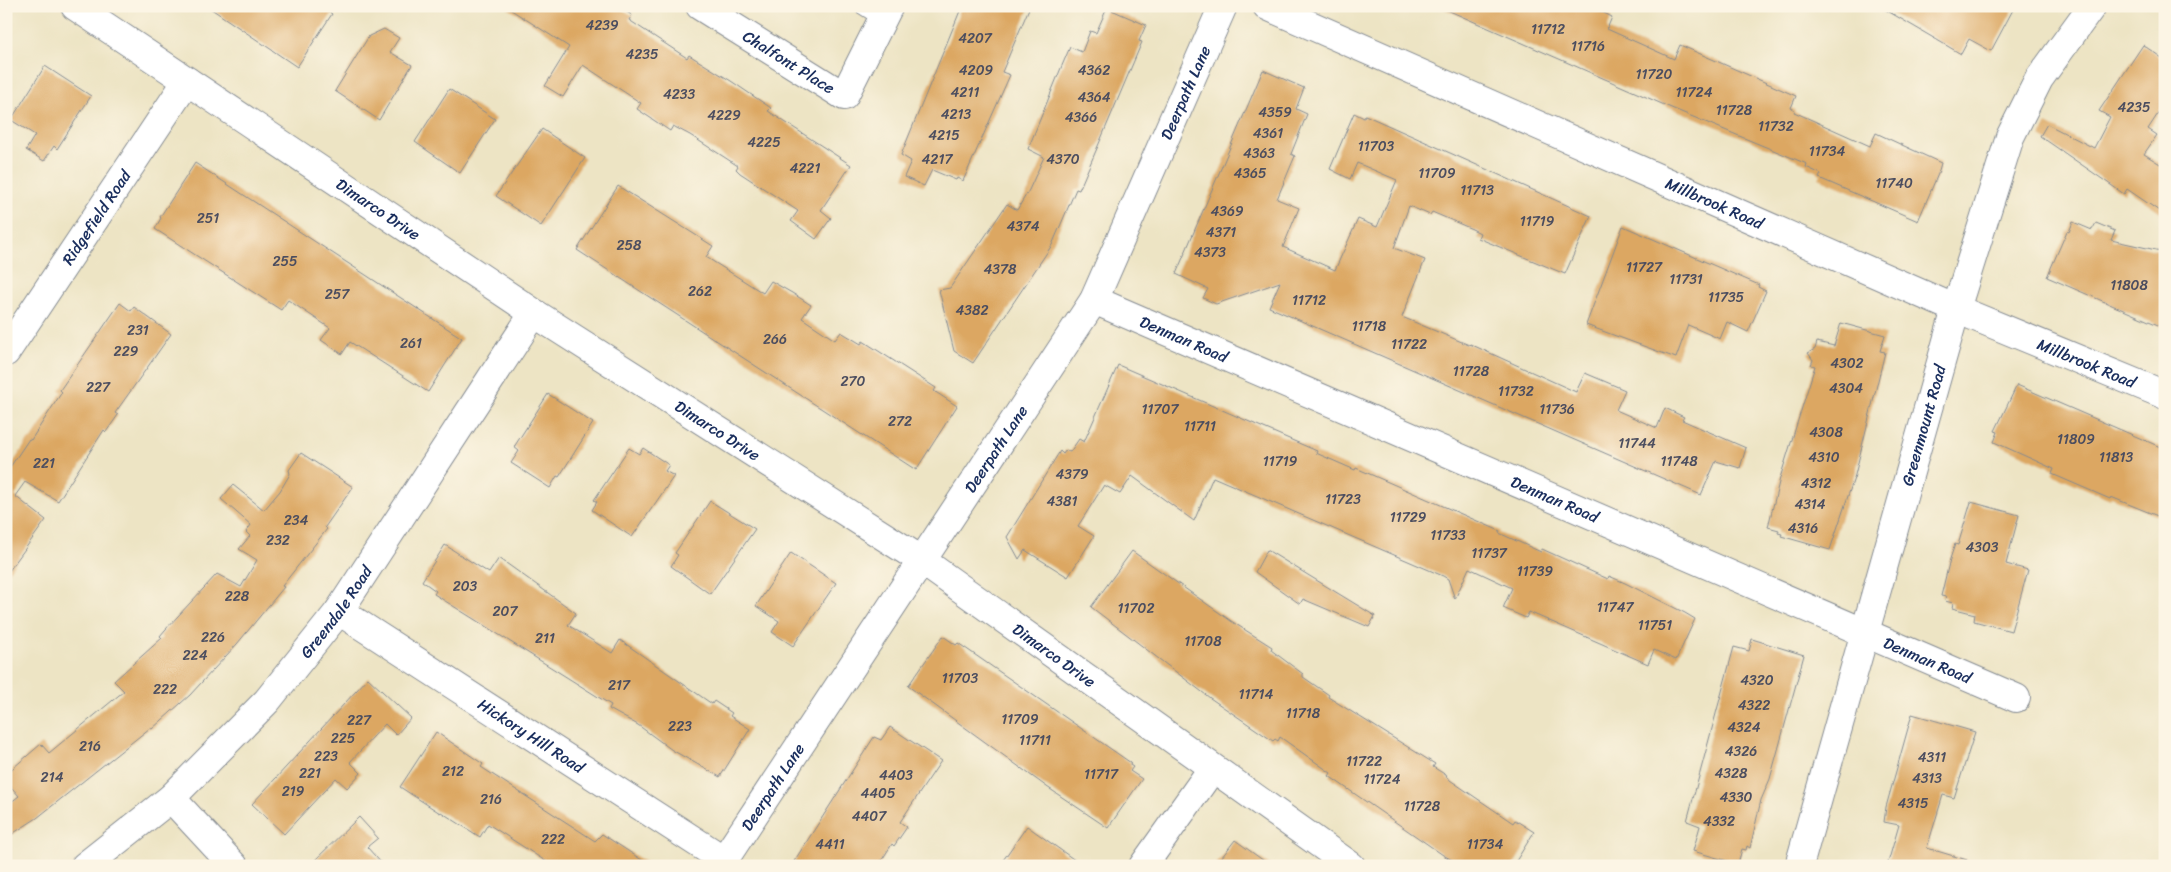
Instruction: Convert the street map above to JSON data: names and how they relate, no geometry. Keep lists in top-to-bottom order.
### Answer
{
  "streets": {
    "street": [
      "Chalfont Place",
      "Deerpath Lane",
      "Millbrook Road",
      "Dimarco Drive",
      "Ridgefield Road",
      "Denman Road",
      "Greenmount Road",
      "Greendale Road",
      "Hickory Hill Road"
    ]
  },
  "crossings": [
    ["Deerpath Lane", "Dimarco Drive"],
    ["Deerpath Lane", "Denman Road"],
    ["Deerpath Lane", "Hickory Hill Road"],
    ["Millbrook Road", "Greenmount Road"],
    ["Dimarco Drive", "Ridgefield Road"],
    ["Dimarco Drive", "Greendale Road"],
    ["Denman Road", "Greenmount Road"],
    ["Greendale Road", "Hickory Hill Road"]
  ],
  "house_numbers": [
    "4239",
    "11712",
    "4207",
    "11716",
    "4235",
    "4209",
    "4362",
    "11720",
    "4211",
    "11724",
    "4233",
    "4364",
    "4235",
    "11728",
    "4359",
    "4213",
    "4229",
    "4366",
    "11732",
    "4361",
    "4215",
    "4225",
    "11703",
    "11734",
    "4363",
    "4217",
    "4370",
    "4221",
    "4365",
    "11709",
    "11740",
    "11713",
    "4369",
    "251",
    "11719",
    "4374",
    "4371",
    "258",
    "4373",
    "255",
    "11727",
    "4378",
    "11731",
    "11808",
    "262",
    "257",
    "11735",
    "11712",
    "4382",
    "11718",
    "231",
    "266",
    "261",
    "11722",
    "229",
    "4302",
    "11728",
    "270",
    "227",
    "4304",
    "11732",
    "11707",
    "11736",
    "272",
    "11711",
    "4308",
    "11809",
    "11744",
    "4310",
    "11813",
    "11719",
    "11748",
    "221",
    "4379",
    "4312",
    "11723",
    "4381",
    "4314",
    "11729",
    "234",
    "4316",
    "11733",
    "232",
    "4303",
    "11737",
    "11739",
    "203",
    "228",
    "11747",
    "11702",
    "207",
    "11751",
    "226",
    "211",
    "11708",
    "224",
    "11703",
    "4320",
    "217",
    "222",
    "11714",
    "4322",
    "11718",
    "11709",
    "227",
    "223",
    "4324",
    "225",
    "11711",
    "216",
    "4326",
    "223",
    "4311",
    "11722",
    "212",
    "221",
    "4328",
    "11717",
    "4403",
    "214",
    "4313",
    "11724",
    "219",
    "4405",
    "4330",
    "216",
    "4315",
    "11728",
    "4407",
    "4332",
    "222",
    "4411",
    "11734"
  ]
}
